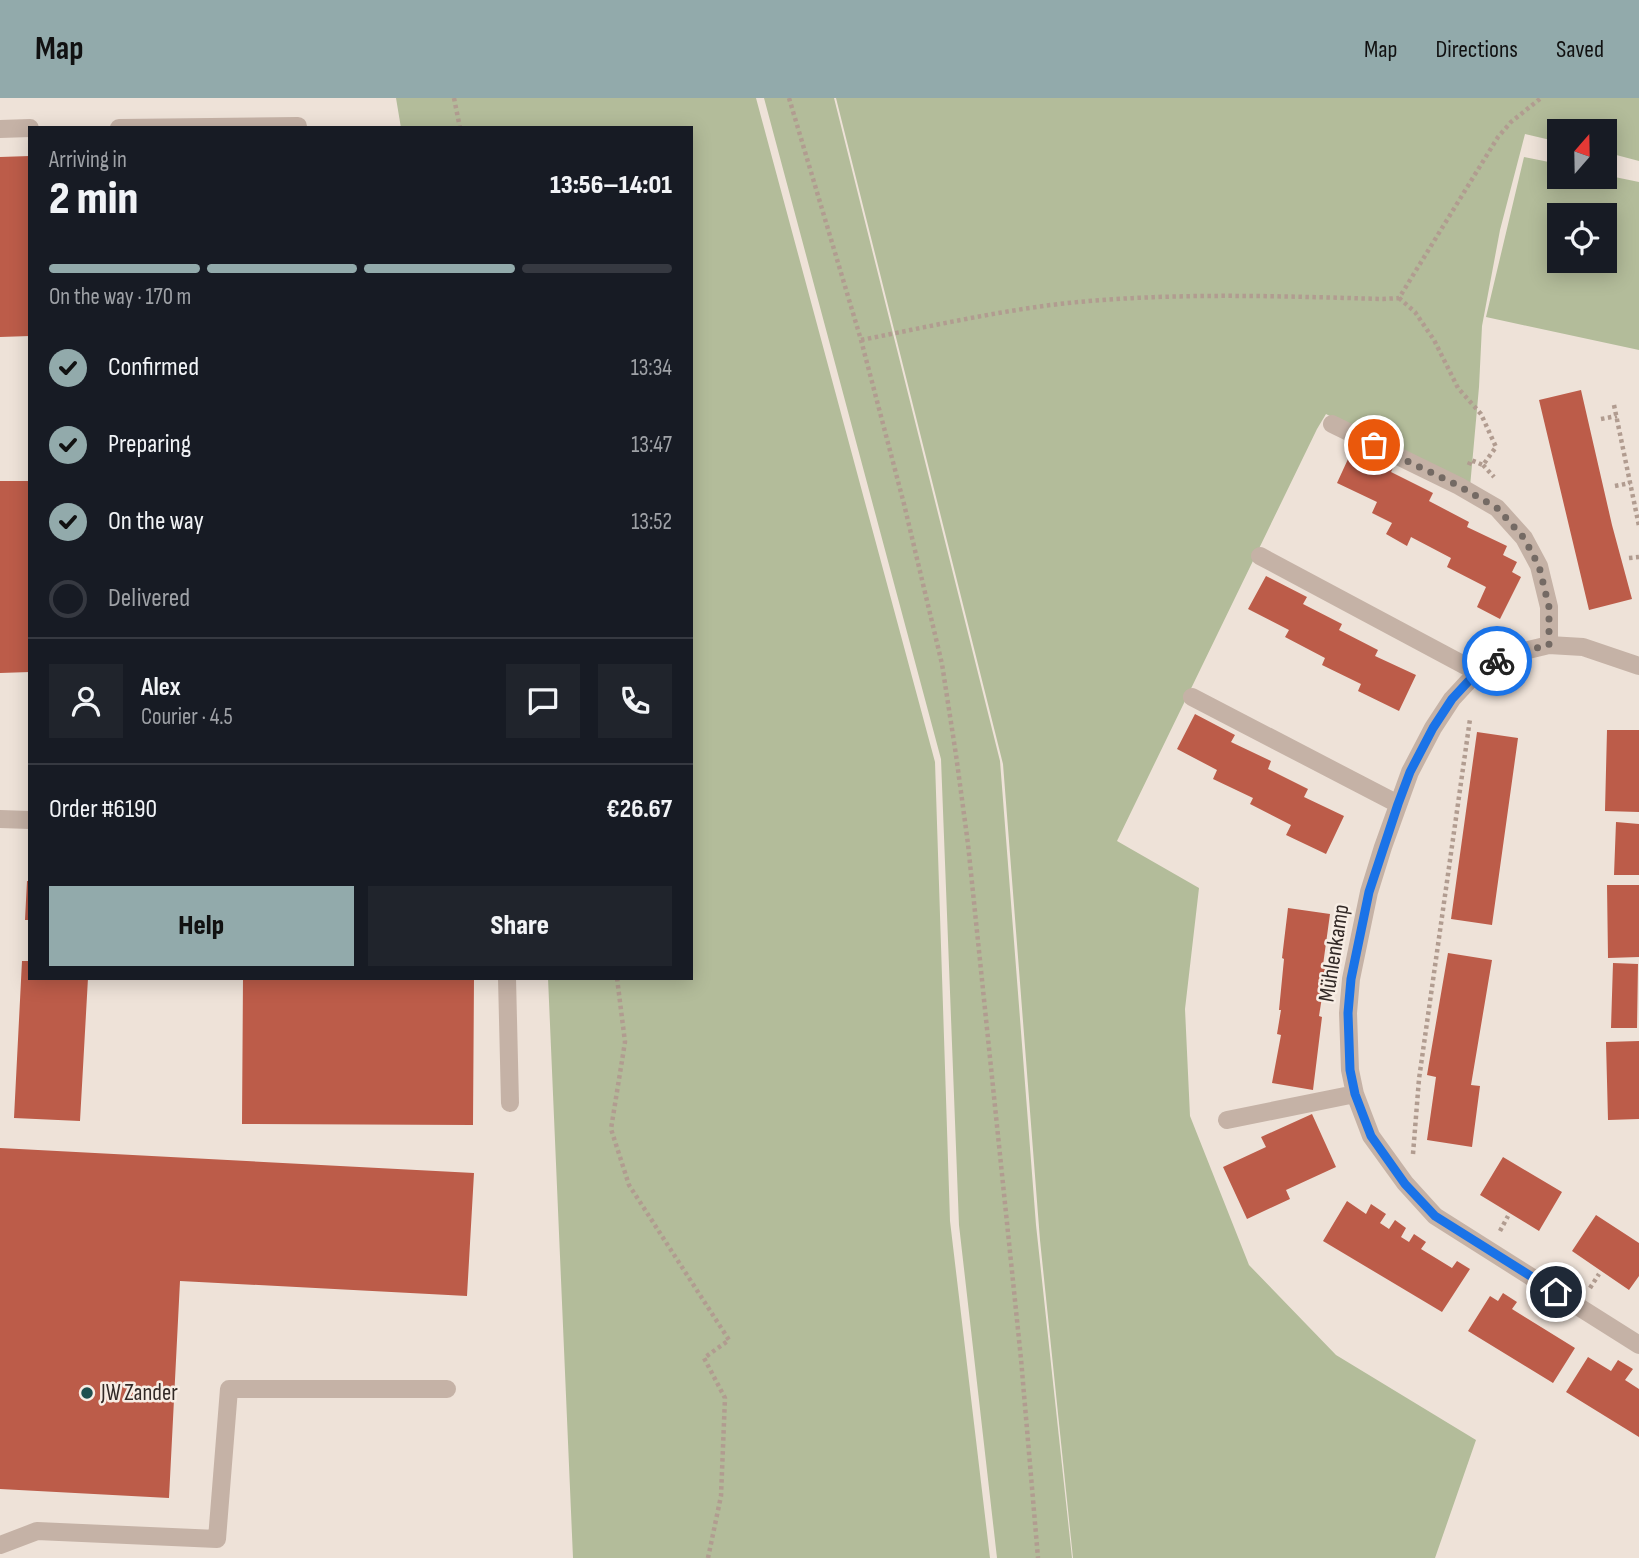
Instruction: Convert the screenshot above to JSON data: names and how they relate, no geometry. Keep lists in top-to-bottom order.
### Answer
{
  "streets": {
    "street": ["Mühlenkamp"]
  },
  "places": ["JW Zander"],
  "north": "top",
  "page": {
    "header": "Map",
    "nav": ["Map", "Directions", "Saved"],
    "heading": ["2 min", "Arriving in", "13:56–14:01"],
    "panel": [
      "Alex",
      "Courier · 4.5",
      "Order #6190",
      "€26.67"
    ],
    "bar": "On the way · 170 m",
    "list": [
      ["Confirmed", "13:34"],
      ["Preparing", "13:47"],
      ["On the way", "13:52"],
      "Delivered"
    ],
    "buttons": ["Help", "Share"]
  }
}
